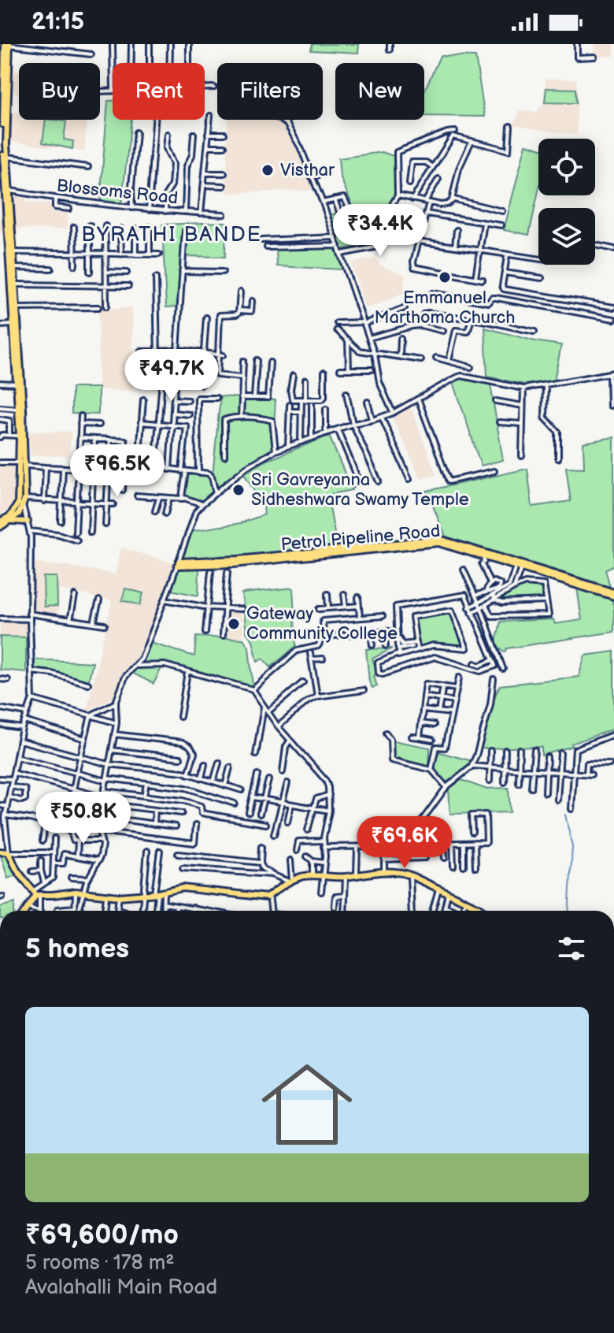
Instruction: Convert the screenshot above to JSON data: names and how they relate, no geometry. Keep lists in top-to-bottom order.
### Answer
{
  "streets": {
    "main road": ["Petrol Pipeline Road"],
    "street": ["Blossoms Road"]
  },
  "districts": ["BYRATHI BANDE"],
  "places": [
    "Visthar",
    "Emmanuel Marthoma Church",
    "Sri Gavreyanna Sidheshwara Swamy Temple",
    "Gateway Community College"
  ],
  "page": {
    "status": "21:15",
    "chip": [
      "Buy",
      "Rent",
      "Filters",
      "New"
    ],
    "price": [
      "₹34.4K",
      "₹49.7K",
      "₹96.5K",
      "₹50.8K",
      "₹69.6K"
    ],
    "heading": "5 homes",
    "list": [
      {
        "name": "₹69,600/mo",
        "note": "5 rooms · 178 m² · Avalahalli Main Road"
      }
    ]
  }
}
